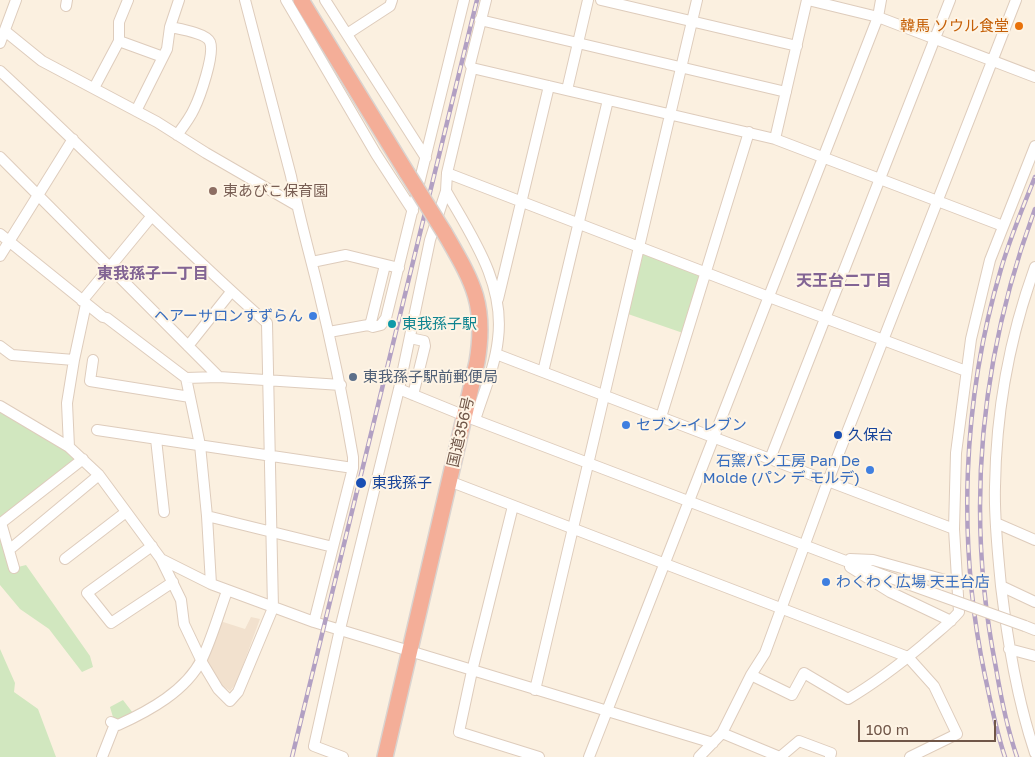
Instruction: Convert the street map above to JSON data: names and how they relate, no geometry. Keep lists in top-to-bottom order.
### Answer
{
  "streets": {
    "highway": ["国道356号"]
  },
  "districts": ["東我孫子一丁目", "天王台二丁目"],
  "places": [
    "韓馬 ソウル食堂",
    "東あびこ保育園",
    "ヘアーサロンすずらん",
    "東我孫子駅",
    "東我孫子駅前郵便局",
    "セブン-イレブン",
    "久保台",
    "石窯パン工房 Pan De Molde (パン デ モルデ)",
    "東我孫子",
    "わくわく広場 天王台店"
  ],
  "scale_bar": "100 m"
}
